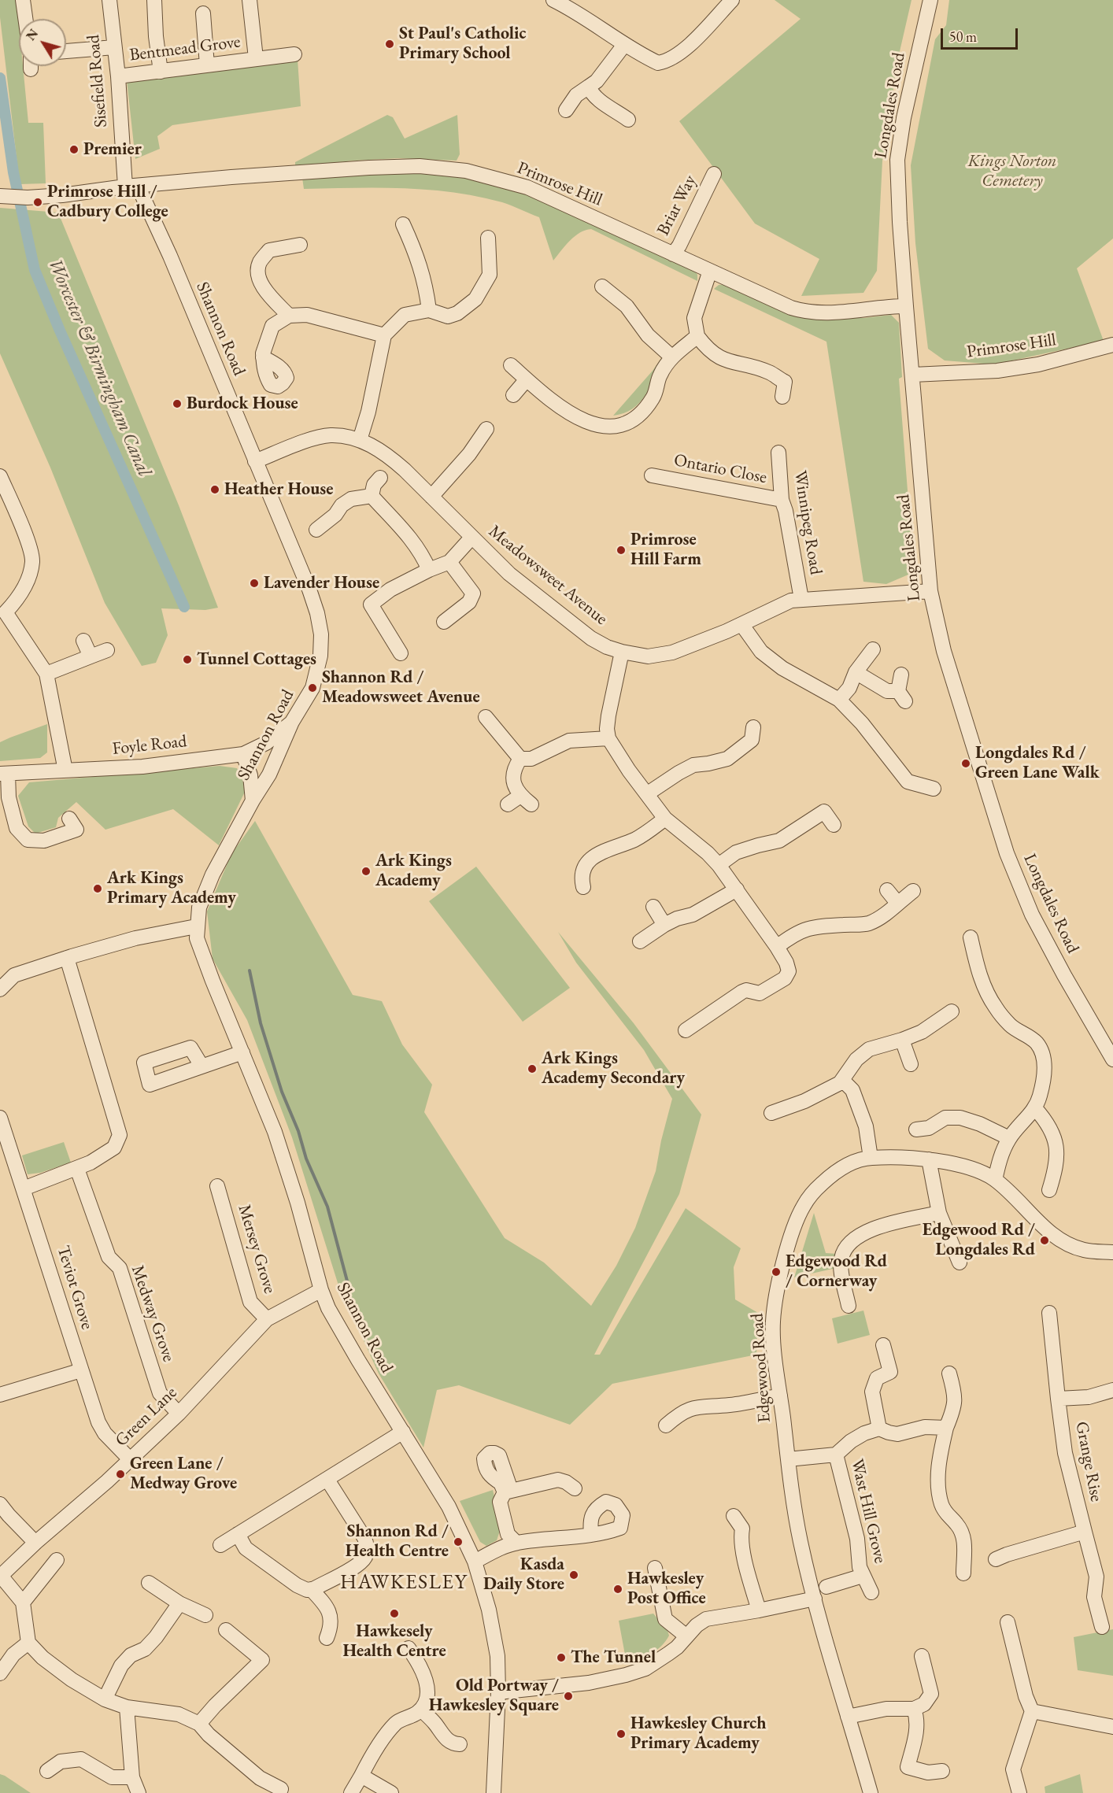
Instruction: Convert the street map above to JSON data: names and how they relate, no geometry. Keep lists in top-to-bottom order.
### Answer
{
  "streets": {
    "street": [
      "Bentmead Grove",
      "Sisefield Road",
      "Longdales Road",
      "Primrose Hill",
      "Briar Way",
      "Shannon Road",
      "Ontario Close",
      "Winnipeg Road",
      "Meadowsweet Avenue",
      "Foyle Road",
      "Mersey Grove",
      "Teviot Grove",
      "Medway Grove",
      "Edgewood Road",
      "Green Lane",
      "Grange Rise",
      "Wast Hill Grove"
    ]
  },
  "crossings": [
    ["Bentmead Grove", "Sisefield Road"],
    ["Sisefield Road", "Primrose Hill"],
    ["Sisefield Road", "Shannon Road"],
    ["Longdales Road", "Primrose Hill"],
    ["Longdales Road", "Meadowsweet Avenue"],
    ["Primrose Hill", "Briar Way"],
    ["Primrose Hill", "Shannon Road"],
    ["Shannon Road", "Meadowsweet Avenue"],
    ["Shannon Road", "Foyle Road"],
    ["Shannon Road", "Green Lane"],
    ["Ontario Close", "Winnipeg Road"],
    ["Winnipeg Road", "Meadowsweet Avenue"],
    ["Mersey Grove", "Green Lane"],
    ["Teviot Grove", "Green Lane"],
    ["Medway Grove", "Green Lane"],
    ["Edgewood Road", "Wast Hill Grove"]
  ],
  "districts": ["HAWKESLEY"],
  "water": ["Worcester & Birmingham Canal"],
  "parks": ["Kings Norton Cemetery"],
  "places": [
    "St Paul's Catholic Primary School",
    "Premier",
    "Primrose Hill / Cadbury College",
    "Burdock House",
    "Heather House",
    "Primrose Hill Farm",
    "Lavender House",
    "Tunnel Cottages",
    "Shannon Rd / Meadowsweet Avenue",
    "Longdales Rd / Green Lane Walk",
    "Ark Kings Academy",
    "Ark Kings Primary Academy",
    "Ark Kings Academy Secondary",
    "Edgewood Rd / Longdales Rd",
    "Edgewood Rd / Cornerway",
    "Green Lane / Medway Grove",
    "Shannon Rd / Health Centre",
    "Kasda Daily Store",
    "Hawkesley Post Office",
    "Hawkesely Health Centre",
    "The Tunnel",
    "Old Portway / Hawkesley Square",
    "Hawkesley Church Primary Academy"
  ],
  "scale_bar": "50 m",
  "north": "top left"
}
